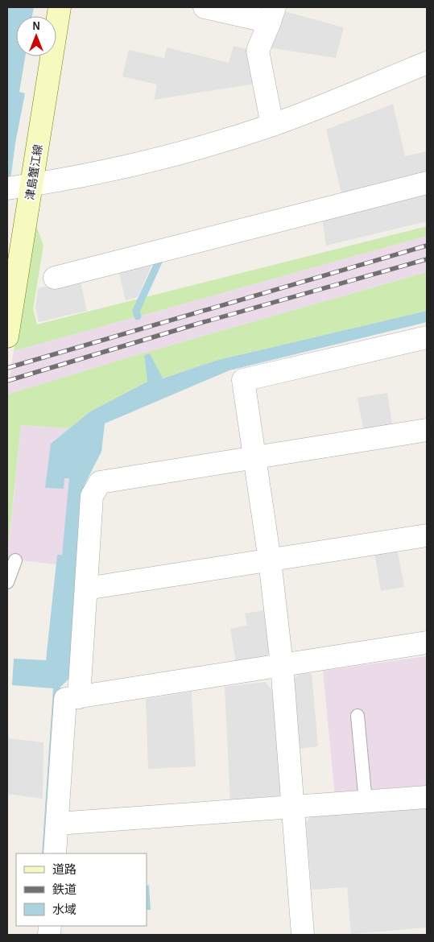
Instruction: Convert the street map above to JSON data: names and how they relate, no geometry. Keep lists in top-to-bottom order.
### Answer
{
  "streets": {
    "main road": ["津島蟹江線"]
  },
  "legend": ["道路", "鉄道", "水域"],
  "north": "top"
}
